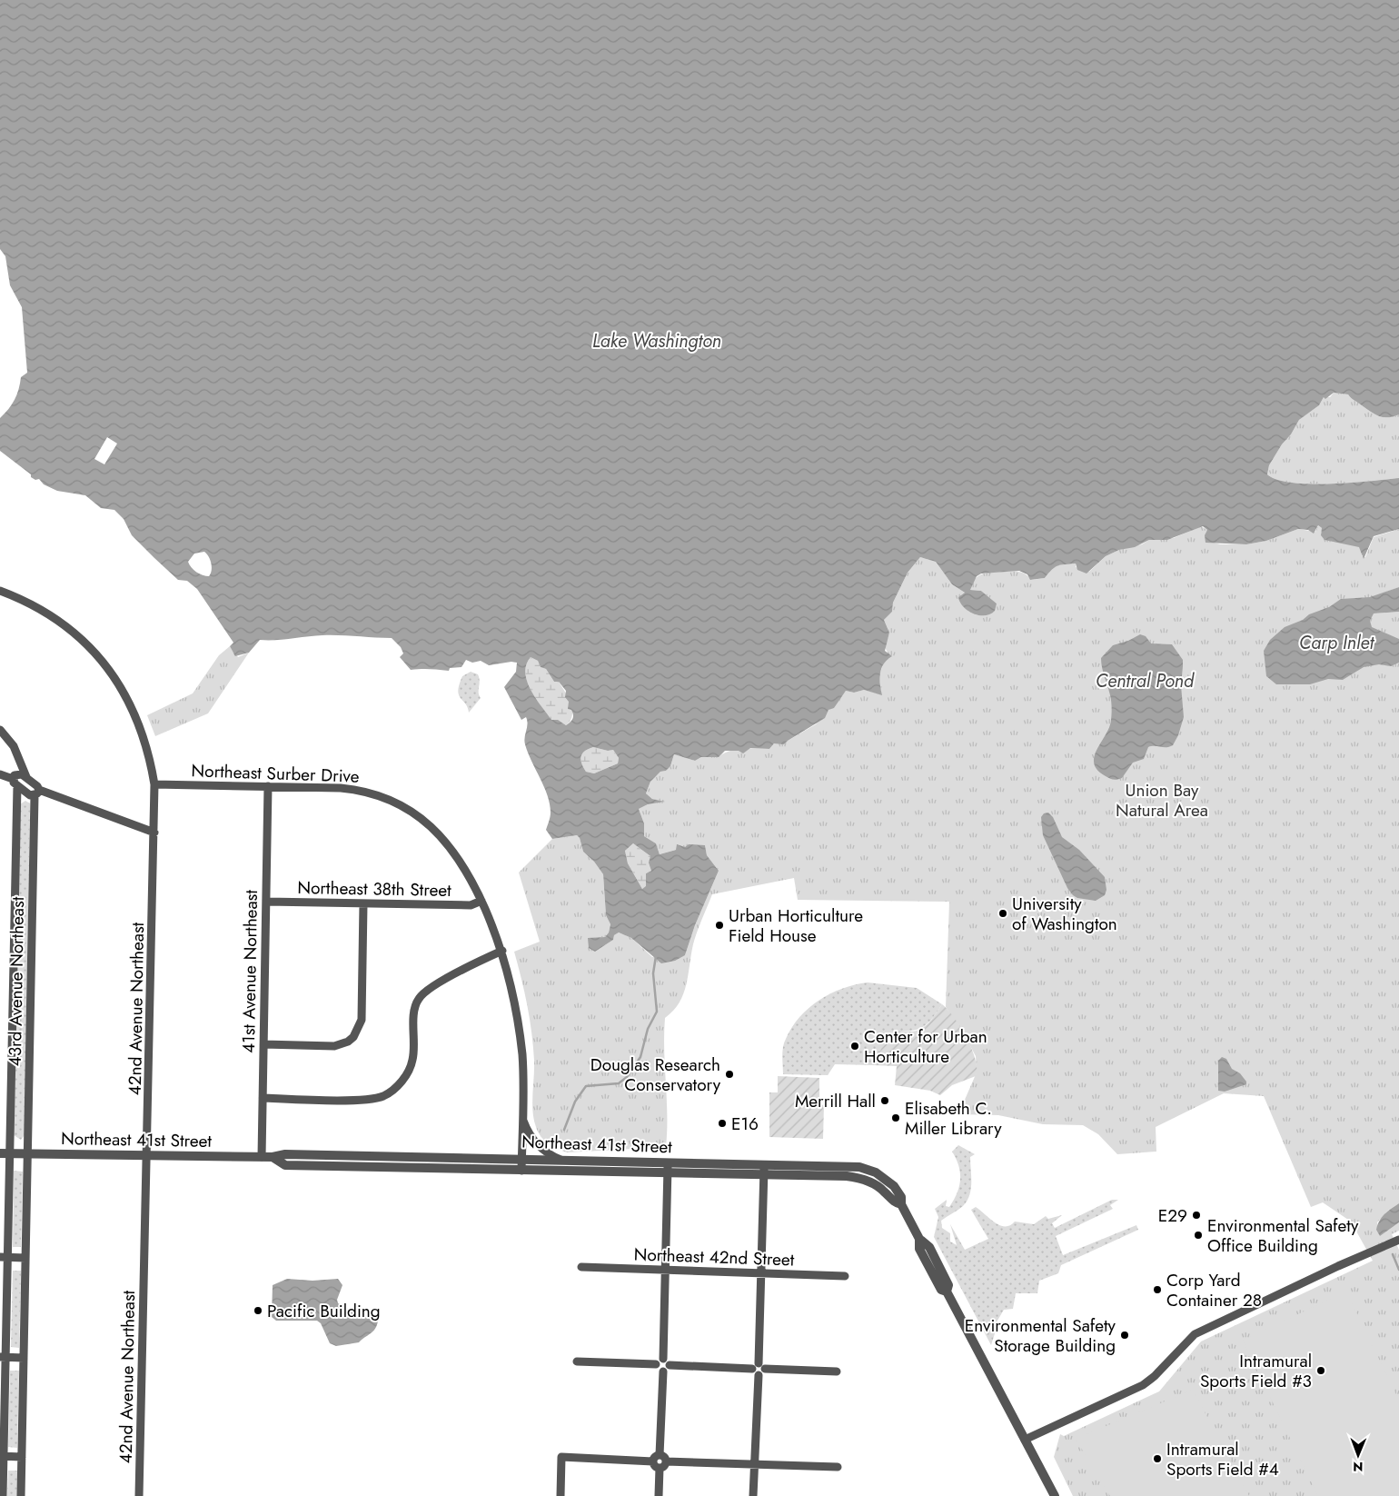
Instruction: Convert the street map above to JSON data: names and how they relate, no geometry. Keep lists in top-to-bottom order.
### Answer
{
  "streets": {
    "street": [
      "Northeast Surber Drive",
      "Northeast 38th Street",
      "41st Avenue Northeast",
      "43rd Avenue Northeast",
      "42nd Avenue Northeast",
      "Northeast 41st Street",
      "Northeast 42nd Street"
    ]
  },
  "crossings": [
    ["Northeast Surber Drive", "Northeast 38th Street"],
    ["Northeast Surber Drive", "41st Avenue Northeast"],
    ["Northeast Surber Drive", "42nd Avenue Northeast"],
    ["Northeast Surber Drive", "Northeast 41st Street"],
    ["Northeast 38th Street", "41st Avenue Northeast"],
    ["41st Avenue Northeast", "Northeast 41st Street"],
    ["43rd Avenue Northeast", "Northeast 41st Street"],
    ["42nd Avenue Northeast", "Northeast 41st Street"]
  ],
  "water": ["Lake Washington", "Carp Inlet", "Central Pond"],
  "parks": ["Union Bay Natural Area"],
  "places": [
    "University of Washington",
    "Urban Horticulture Field House",
    "Center for Urban Horticulture",
    "Douglas Research Conservatory",
    "Merrill Hall",
    "Elisabeth C. Miller Library",
    "E16",
    "E29",
    "Environmental Safety Office Building",
    "Corp Yard Container 28",
    "Pacific Building",
    "Environmental Safety Storage Building",
    "Intramural Sports Field #3",
    "Intramural Sports Field #4"
  ],
  "north": "bottom"
}
